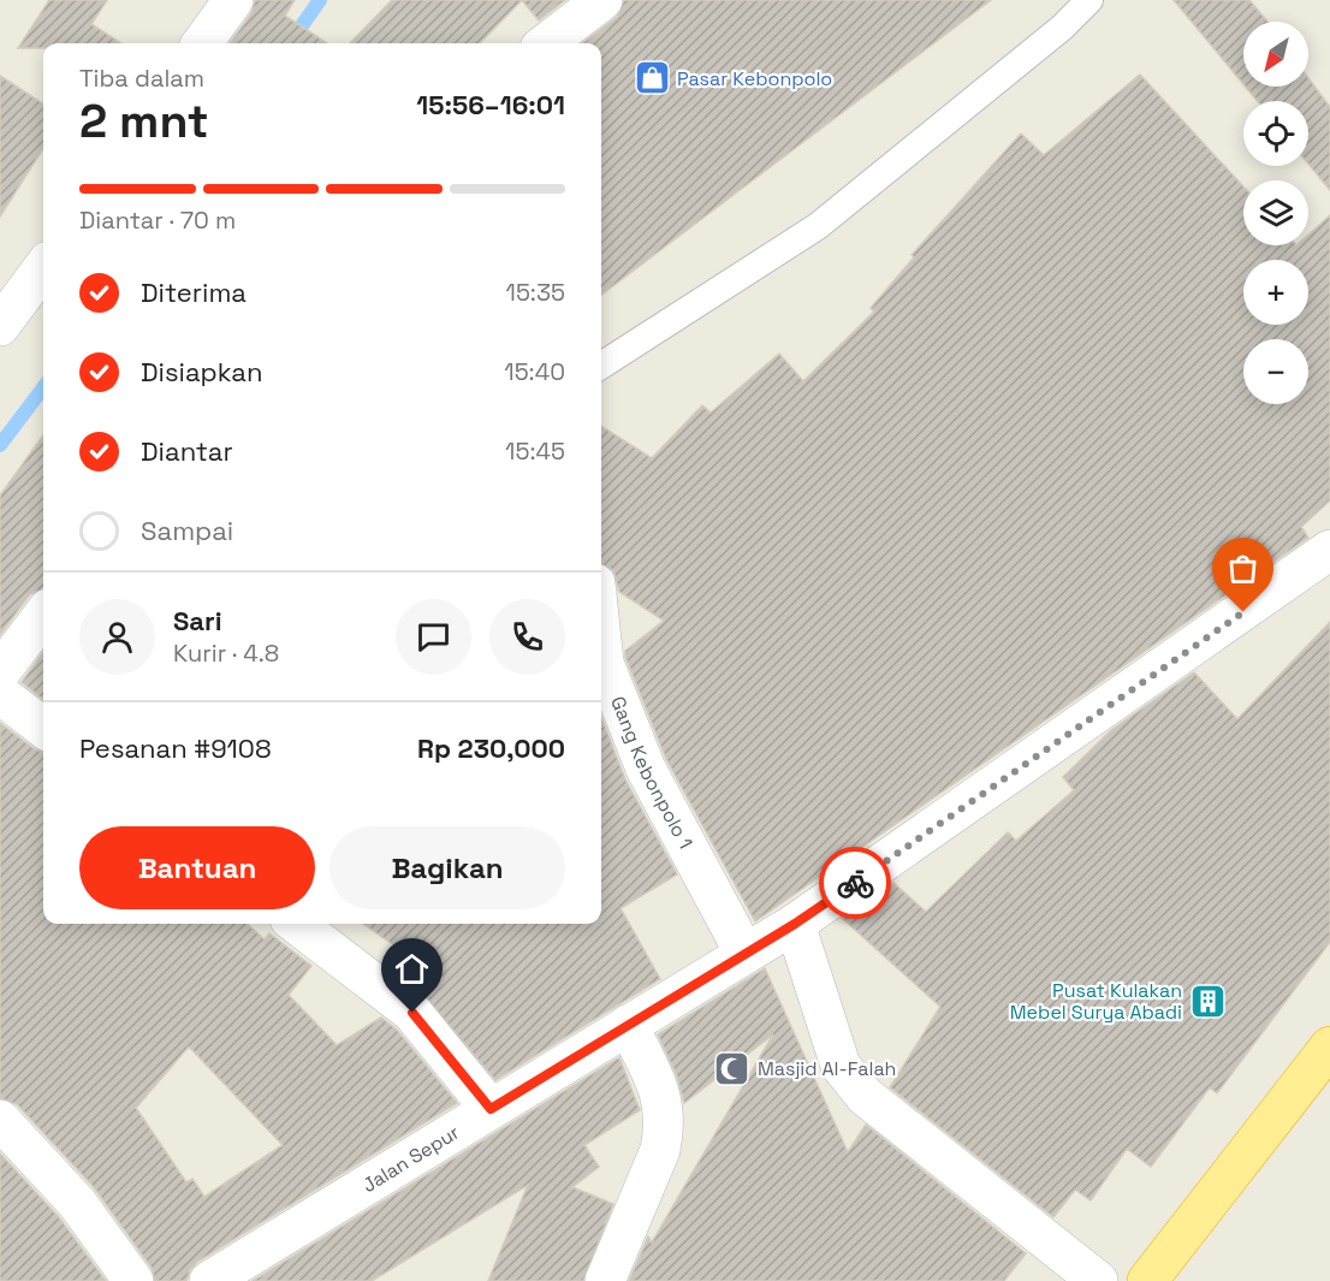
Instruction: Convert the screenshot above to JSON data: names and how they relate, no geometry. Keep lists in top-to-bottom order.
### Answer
{
  "streets": {
    "street": ["Gang Kebonpolo 1", "Jalan Sepur"]
  },
  "crossings": [
    ["Gang Kebonpolo 1", "Jalan Sepur"]
  ],
  "places": {
    "shop": ["Pasar Kebonpolo"],
    "building": ["Pusat Kulakan Mebel Surya Abadi"],
    "mosque": ["Masjid Al-Falah"]
  },
  "north": "bottom left",
  "page": {
    "map_buttons": ["+", "−"],
    "heading": ["2 mnt", "Tiba dalam", "15:56–16:01"],
    "panel": [
      "Sari",
      "Kurir · 4.8",
      "Pesanan #9108",
      "Rp 230,000"
    ],
    "bar": "Diantar · 70 m",
    "list": [
      ["Diterima", "15:35"],
      ["Disiapkan", "15:40"],
      ["Diantar", "15:45"],
      "Sampai"
    ],
    "buttons": ["Bantuan", "Bagikan"]
  }
}
